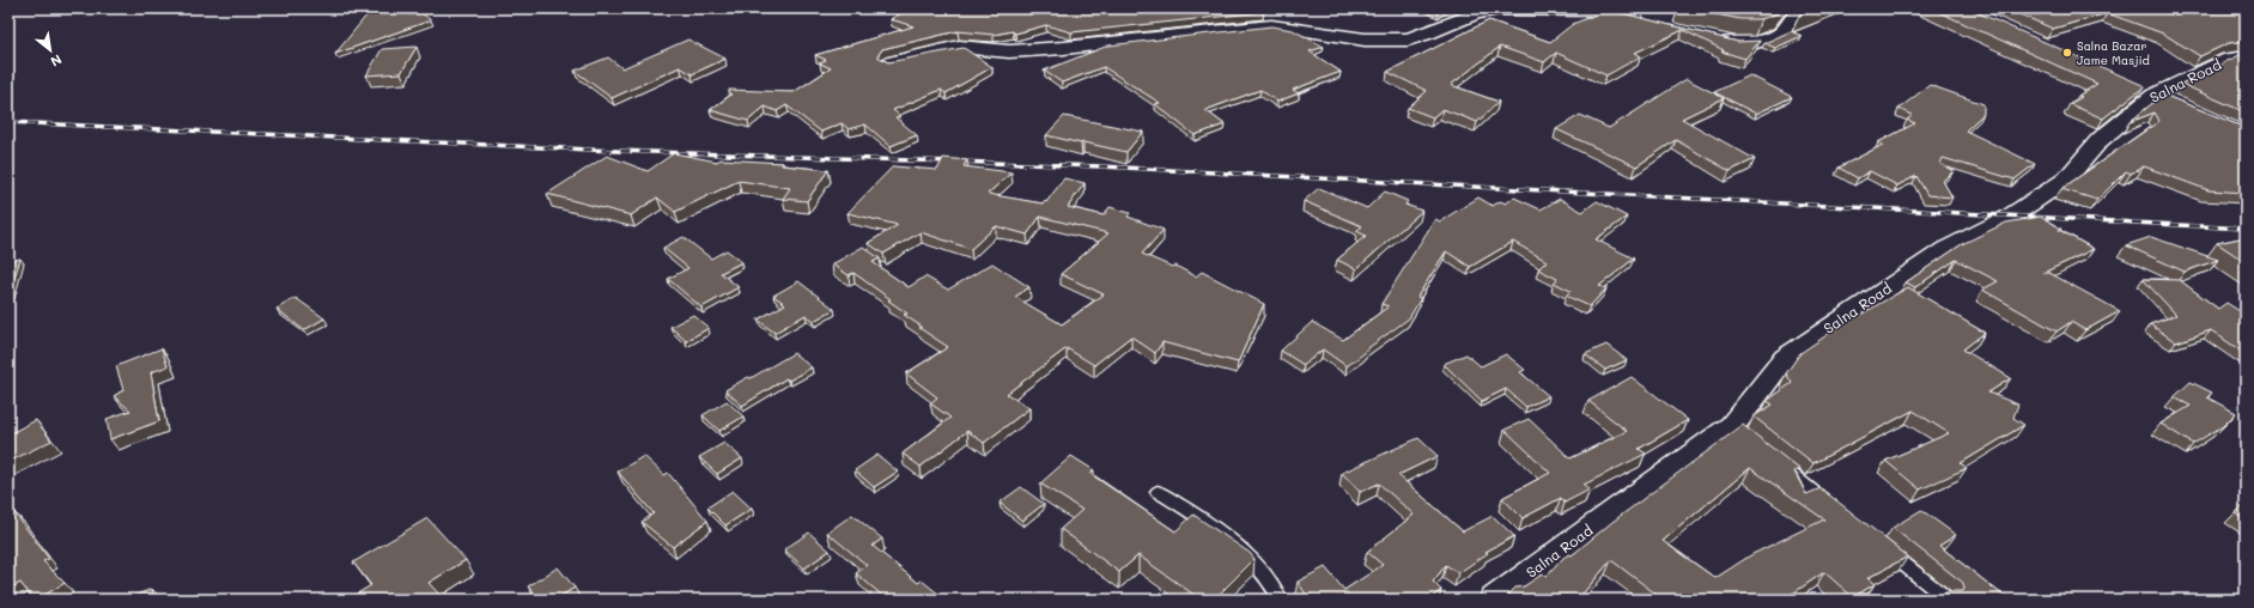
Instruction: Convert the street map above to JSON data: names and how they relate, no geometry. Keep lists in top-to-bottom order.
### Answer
{
  "streets": {
    "street": ["Salna Road"]
  },
  "places": ["Salna Bazar Jame Masjid"],
  "north": "bottom right"
}
